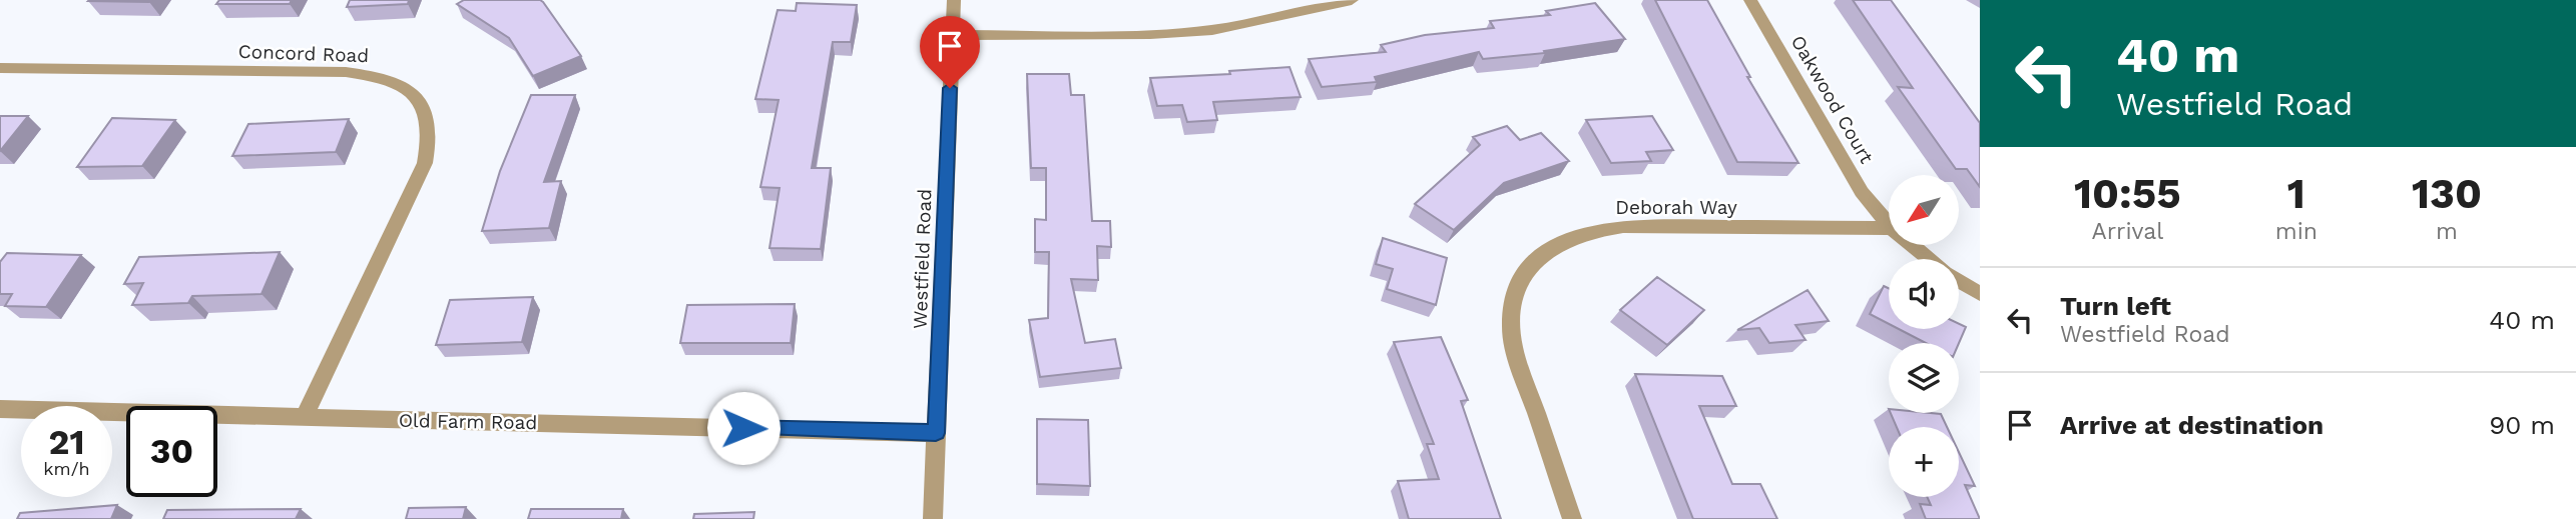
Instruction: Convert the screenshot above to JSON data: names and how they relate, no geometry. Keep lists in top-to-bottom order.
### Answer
{
  "streets": {
    "street": [
      "Concord Road",
      "Oakwood Court",
      "Deborah Way",
      "Westfield Road",
      "Old Farm Road"
    ]
  },
  "crossings": [
    ["Concord Road", "Old Farm Road"],
    ["Westfield Road", "Old Farm Road"]
  ],
  "north": "bottom left",
  "page": {
    "turn": ["40 m", "Westfield Road"],
    "eta": [
      "10:55",
      "Arrival",
      "1",
      "min",
      "130",
      "m"
    ],
    "map_buttons": "+",
    "list": [
      {
        "name": "Turn left",
        "note": "Westfield Road",
        "value": "40 m"
      },
      {
        "name": "Arrive at destination",
        "value": "90 m"
      }
    ],
    "speed": "21 km/h",
    "limit": "30"
  }
}
